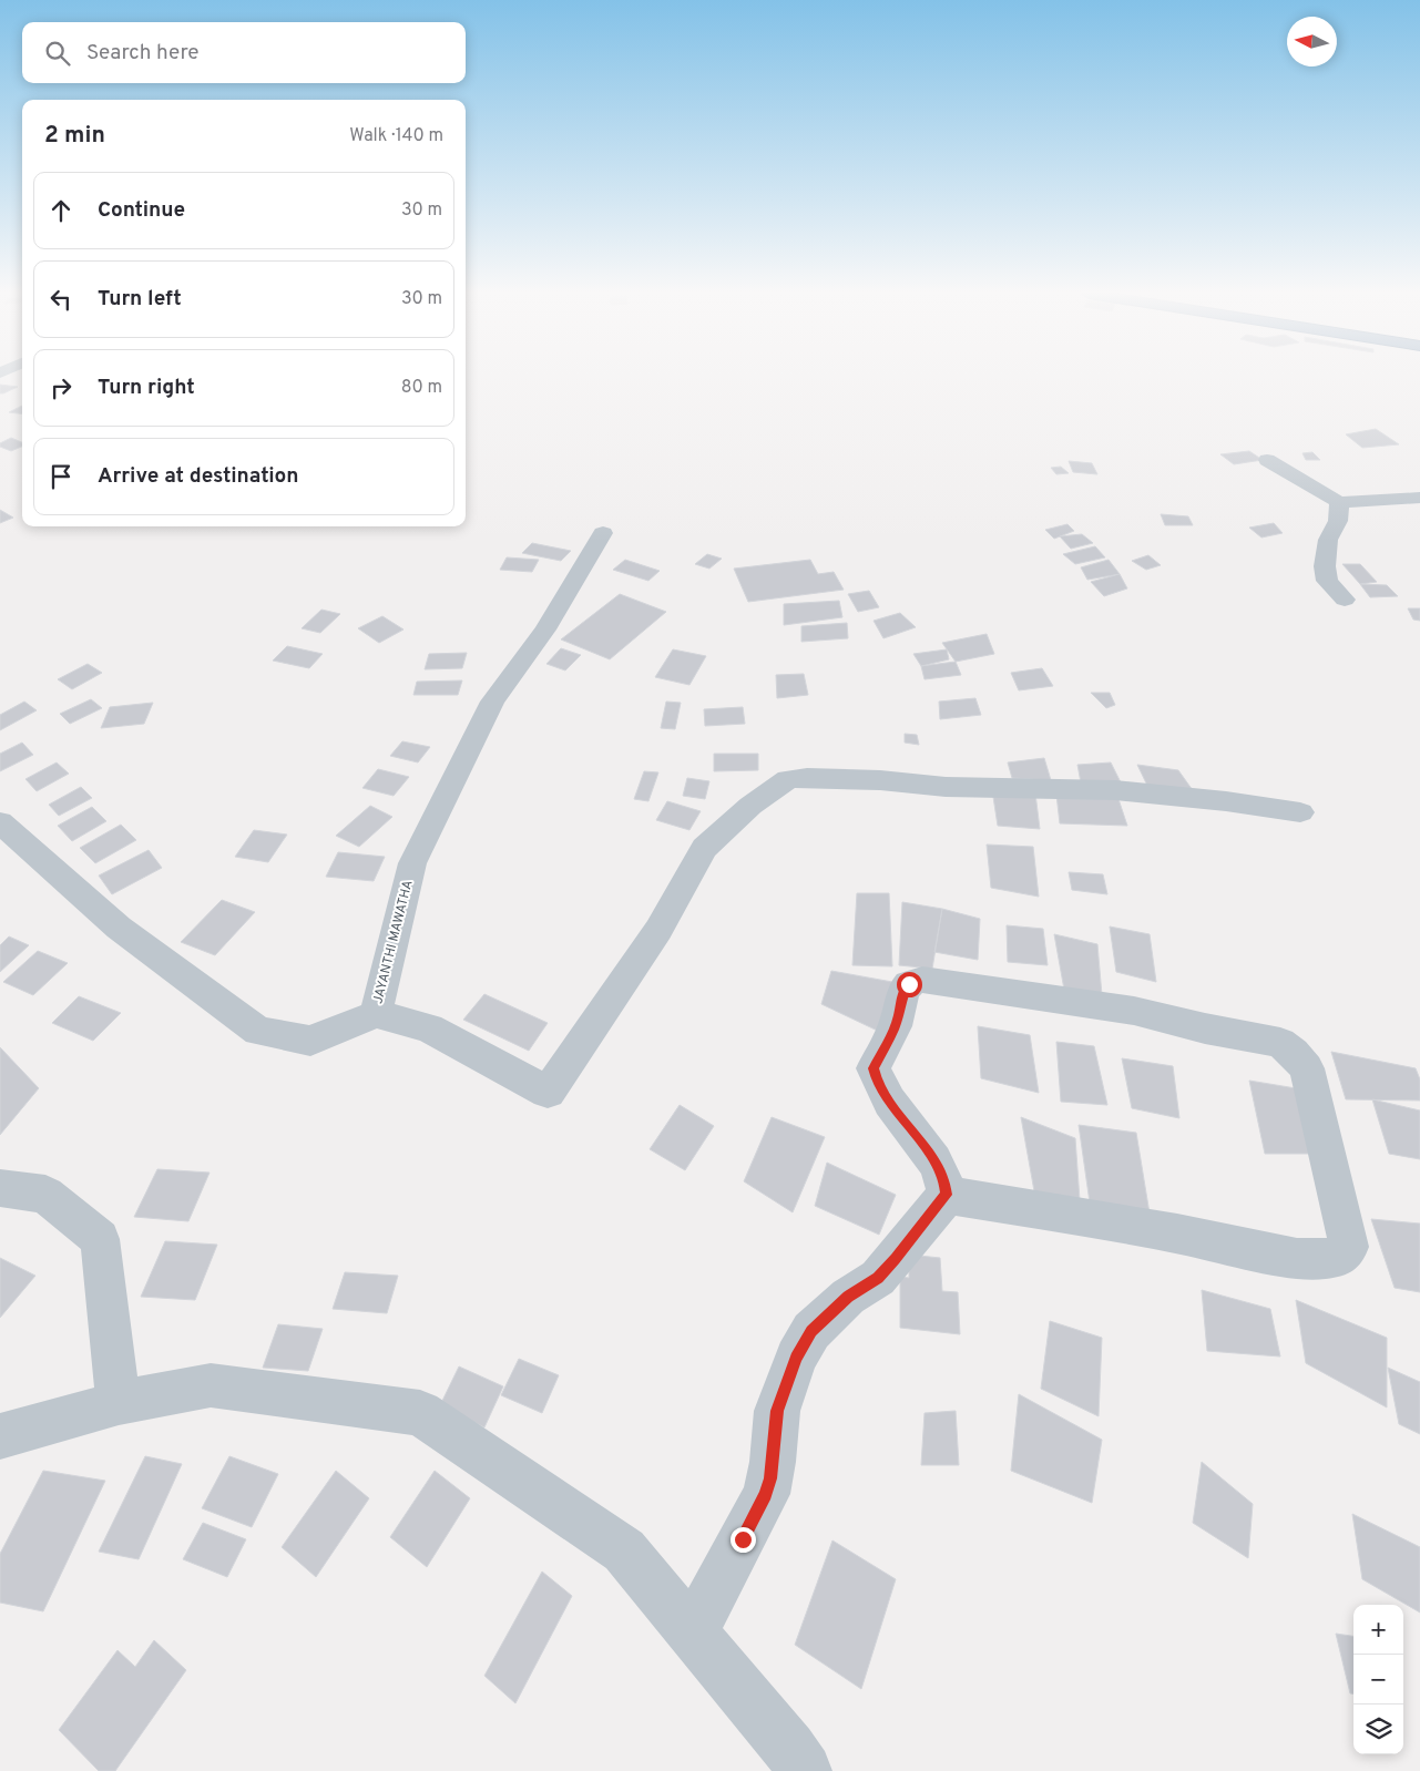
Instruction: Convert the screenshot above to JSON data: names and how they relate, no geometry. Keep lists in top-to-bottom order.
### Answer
{
  "streets": {
    "street": ["JAYANTHI MAWATHA"]
  },
  "north": "left",
  "page": {
    "search": "Search here",
    "heading": ["2 min", "Walk · 140 m"],
    "list": [
      ["Continue", "30 m"],
      ["Turn left", "30 m"],
      ["Turn right", "80 m"],
      "Arrive at destination"
    ],
    "map_buttons": ["+", "−"]
  }
}
